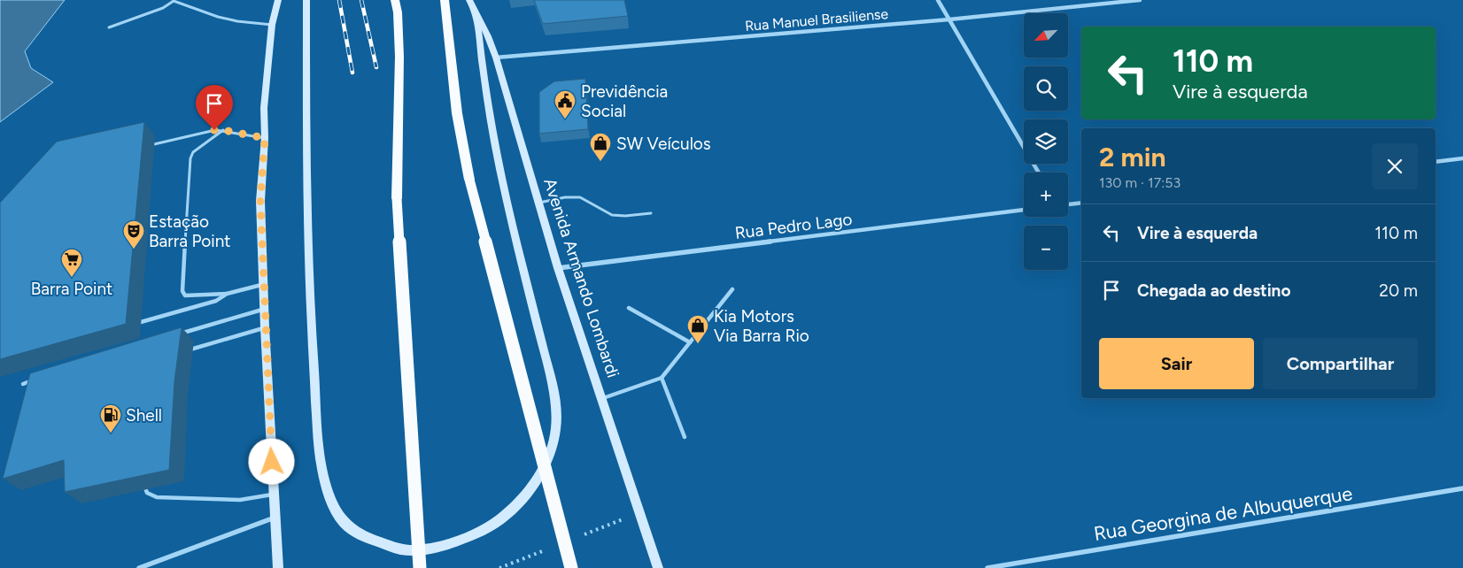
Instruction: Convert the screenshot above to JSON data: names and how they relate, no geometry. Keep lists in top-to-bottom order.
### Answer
{
  "streets": {
    "main road": ["Avenida Armando Lombardi"],
    "street": ["Rua Manuel Brasiliense", "Rua Pedro Lago", "Rua Georgina de Albuquerque"]
  },
  "crossings": [
    ["Rua Manuel Brasiliense", "Avenida Armando Lombardi"],
    ["Rua Pedro Lago", "Avenida Armando Lombardi"]
  ],
  "places": {
    "public building": ["Previdência Social"],
    "shop": ["SW Veículos", "Kia Motors Via Barra Rio"],
    "theatre": ["Estação Barra Point"],
    "supermarket": ["Barra Point"],
    "fuel station": ["Shell"]
  },
  "north": "bottom left",
  "page": {
    "map_buttons": ["+", "−"],
    "turn": ["110 m", "Vire à esquerda"],
    "heading": ["2 min", "130 m · 17:53"],
    "list": [
      {
        "name": "Vire à esquerda",
        "value": "110 m"
      },
      {
        "name": "Chegada ao destino",
        "value": "20 m"
      }
    ],
    "buttons": ["Sair", "Compartilhar"]
  }
}
